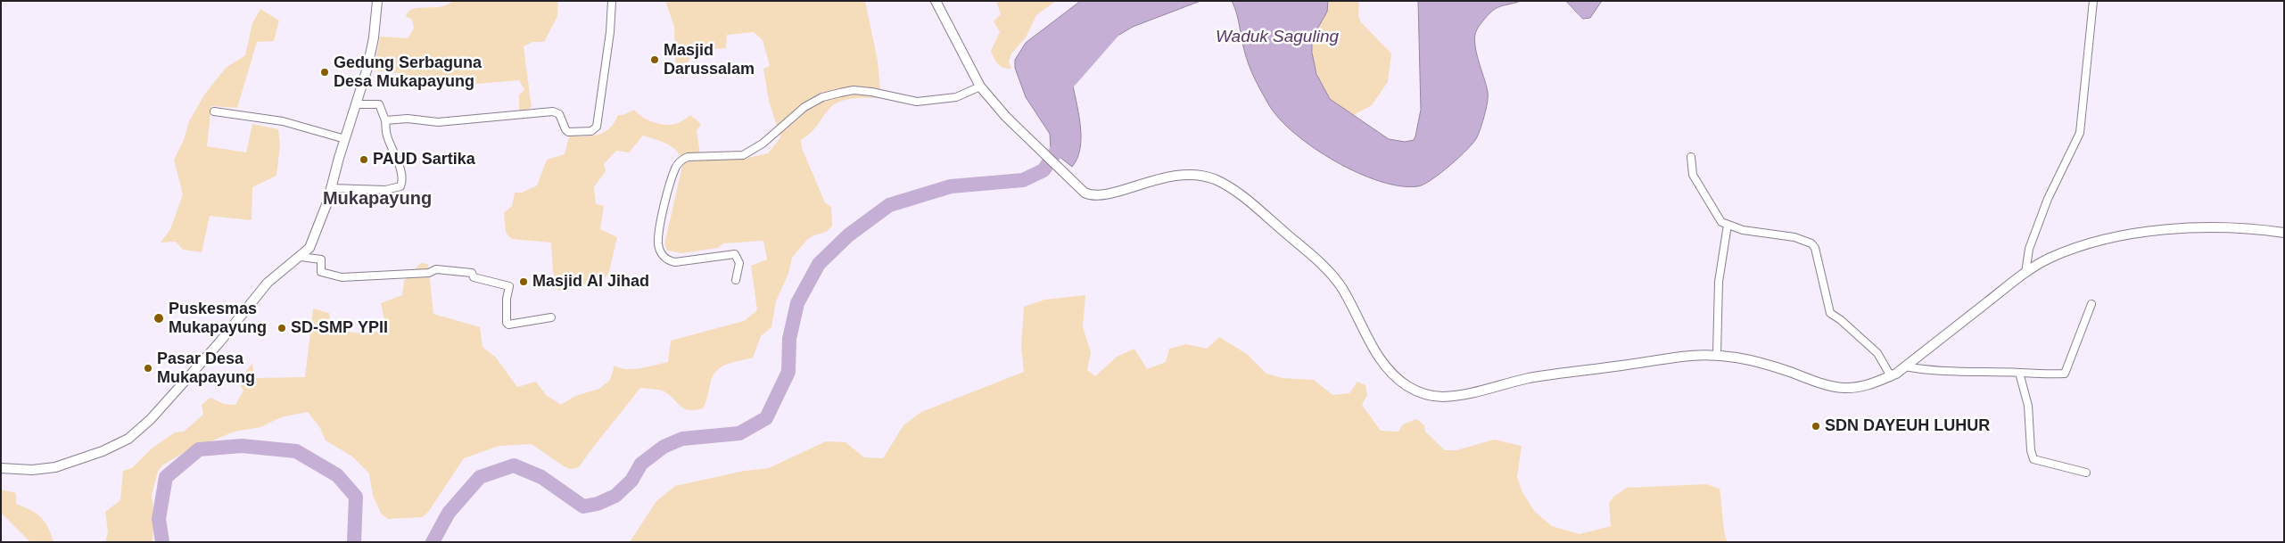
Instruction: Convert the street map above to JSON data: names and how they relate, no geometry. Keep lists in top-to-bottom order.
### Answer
{
  "districts": ["Mukapayung"],
  "water": ["Waduk Saguling"],
  "places": [
    "Masjid Darussalam",
    "Gedung Serbaguna Desa Mukapayung",
    "PAUD Sartika",
    "Masjid Al Jihad",
    "Puskesmas Mukapayung",
    "SD-SMP YPII",
    "Pasar Desa Mukapayung",
    "SDN DAYEUH LUHUR"
  ]
}
